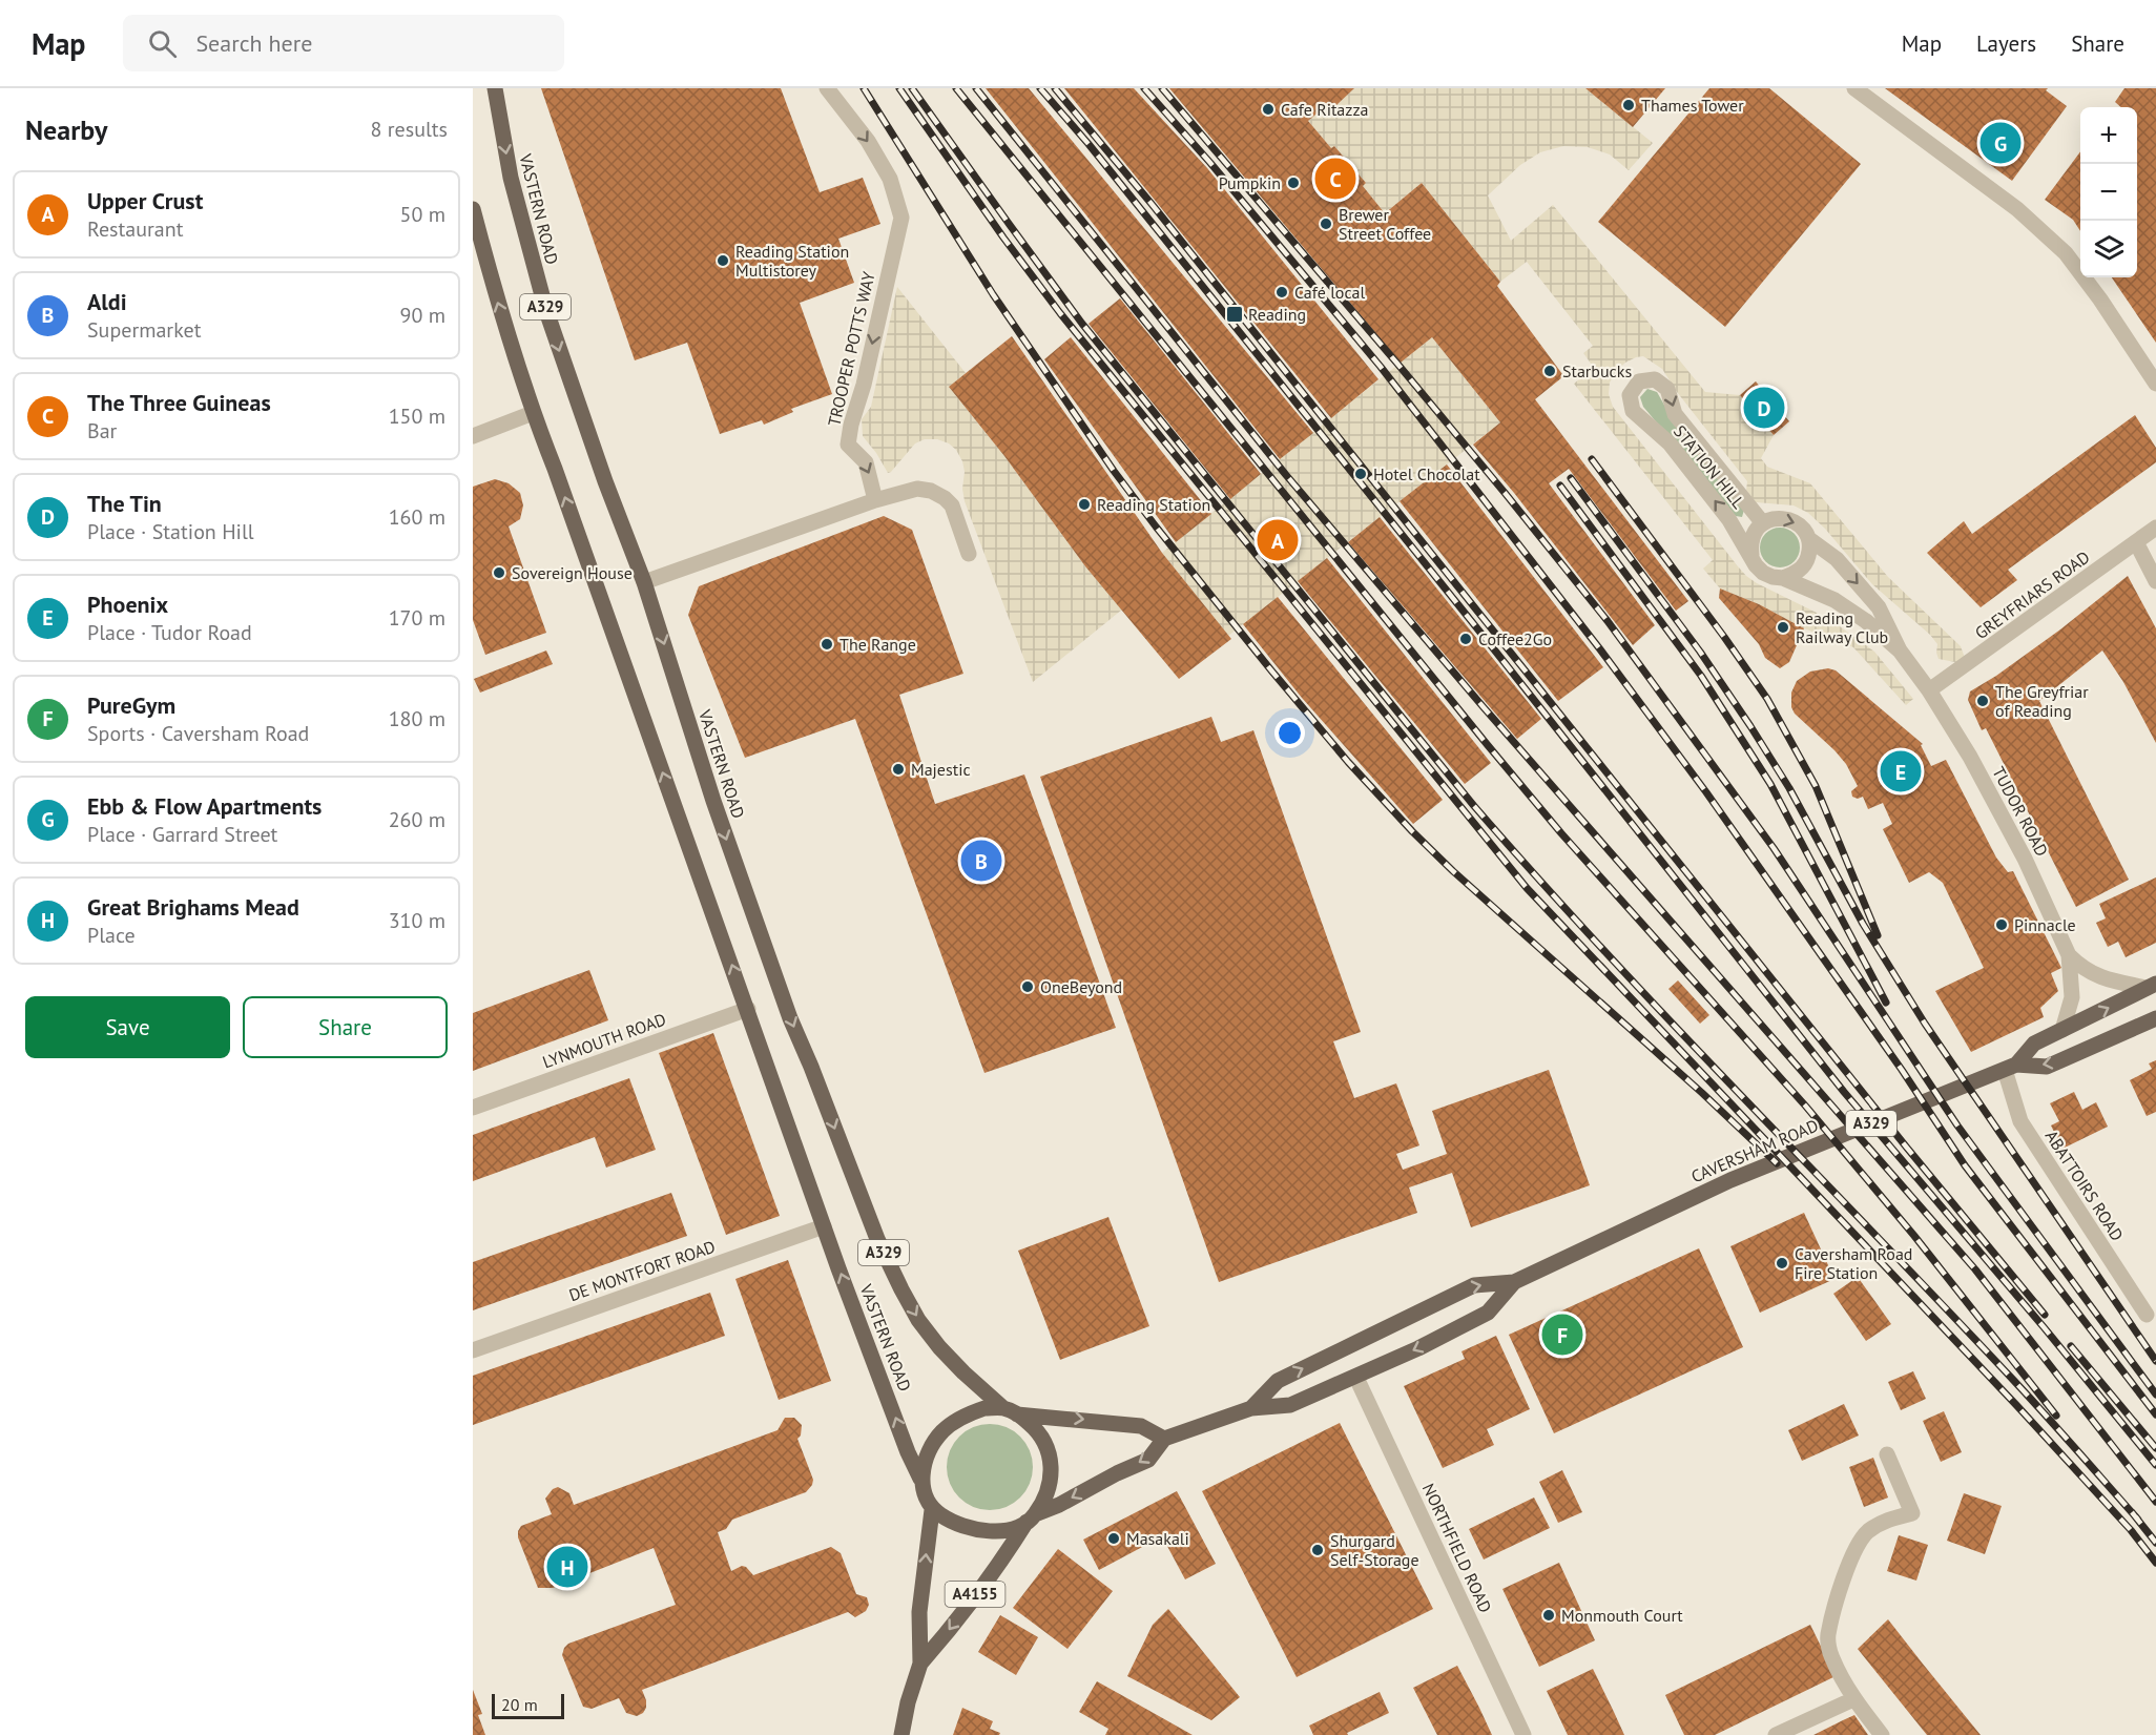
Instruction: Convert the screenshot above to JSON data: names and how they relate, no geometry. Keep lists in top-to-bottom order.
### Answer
{
  "streets": {
    "main road": [
      "VASTERN ROAD",
      "A329",
      "CAVERSHAM ROAD",
      "A4155"
    ],
    "street": [
      "TROOPER POTTS WAY",
      "STATION HILL",
      "GREYFRIARS ROAD",
      "TUDOR ROAD",
      "LYNMOUTH ROAD",
      "ABATTOIRS ROAD",
      "DE MONTFORT ROAD",
      "NORTHFIELD ROAD"
    ]
  },
  "crossings": [
    ["VASTERN ROAD", "LYNMOUTH ROAD"],
    ["VASTERN ROAD", "CAVERSHAM ROAD"],
    ["VASTERN ROAD", "DE MONTFORT ROAD"],
    ["VASTERN ROAD", "A4155"],
    ["A329", "TUDOR ROAD"],
    ["A329", "CAVERSHAM ROAD"],
    ["A329", "ABATTOIRS ROAD"],
    ["STATION HILL", "GREYFRIARS ROAD"],
    ["STATION HILL", "TUDOR ROAD"],
    ["GREYFRIARS ROAD", "TUDOR ROAD"],
    ["CAVERSHAM ROAD", "ABATTOIRS ROAD"],
    ["CAVERSHAM ROAD", "NORTHFIELD ROAD"],
    ["CAVERSHAM ROAD", "A4155"]
  ],
  "one_way": ["TROOPER POTTS WAY"],
  "places": {
    "other": [
      "Thames Tower",
      "Cafe Ritazza",
      "Pumpkin",
      "Brewer Street Coffee",
      "Reading Station Multistorey",
      "Café local",
      "Starbucks",
      "Hotel Chocolat",
      "Reading Station",
      "Sovereign House",
      "Reading Railway Club",
      "Coffee2Go",
      "The Range",
      "The Greyfriar of Reading",
      "Majestic",
      "Pinnacle",
      "OneBeyond",
      "Caversham Road Fire Station",
      "Masakali",
      "Shurgard Self-Storage",
      "Monmouth Court"
    ],
    "transit": ["Reading"]
  },
  "scale_bar": "20 m",
  "page": {
    "header": "Map",
    "search": "Search here",
    "nav": ["Map", "Layers", "Share"],
    "heading": ["Nearby", "8 results"],
    "map_buttons": ["+", "−"],
    "pins": [
      "G",
      "C",
      "D",
      "A",
      "E",
      "B",
      "F",
      "H"
    ],
    "list": [
      {
        "mark": "A",
        "name": "Upper Crust",
        "note": "Restaurant",
        "value": "50 m"
      },
      {
        "mark": "B",
        "name": "Aldi",
        "note": "Supermarket",
        "value": "90 m"
      },
      {
        "mark": "C",
        "name": "The Three Guineas",
        "note": "Bar",
        "value": "150 m"
      },
      {
        "mark": "D",
        "name": "The Tin",
        "note": "Place · Station Hill",
        "value": "160 m"
      },
      {
        "mark": "E",
        "name": "Phoenix",
        "note": "Place · Tudor Road",
        "value": "170 m"
      },
      {
        "mark": "F",
        "name": "PureGym",
        "note": "Sports · Caversham Road",
        "value": "180 m"
      },
      {
        "mark": "G",
        "name": "Ebb & Flow Apartments",
        "note": "Place · Garrard Street",
        "value": "260 m"
      },
      {
        "mark": "H",
        "name": "Great Brighams Mead",
        "note": "Place",
        "value": "310 m"
      }
    ],
    "buttons": ["Save", "Share"],
    "scale": "20 m"
  }
}
